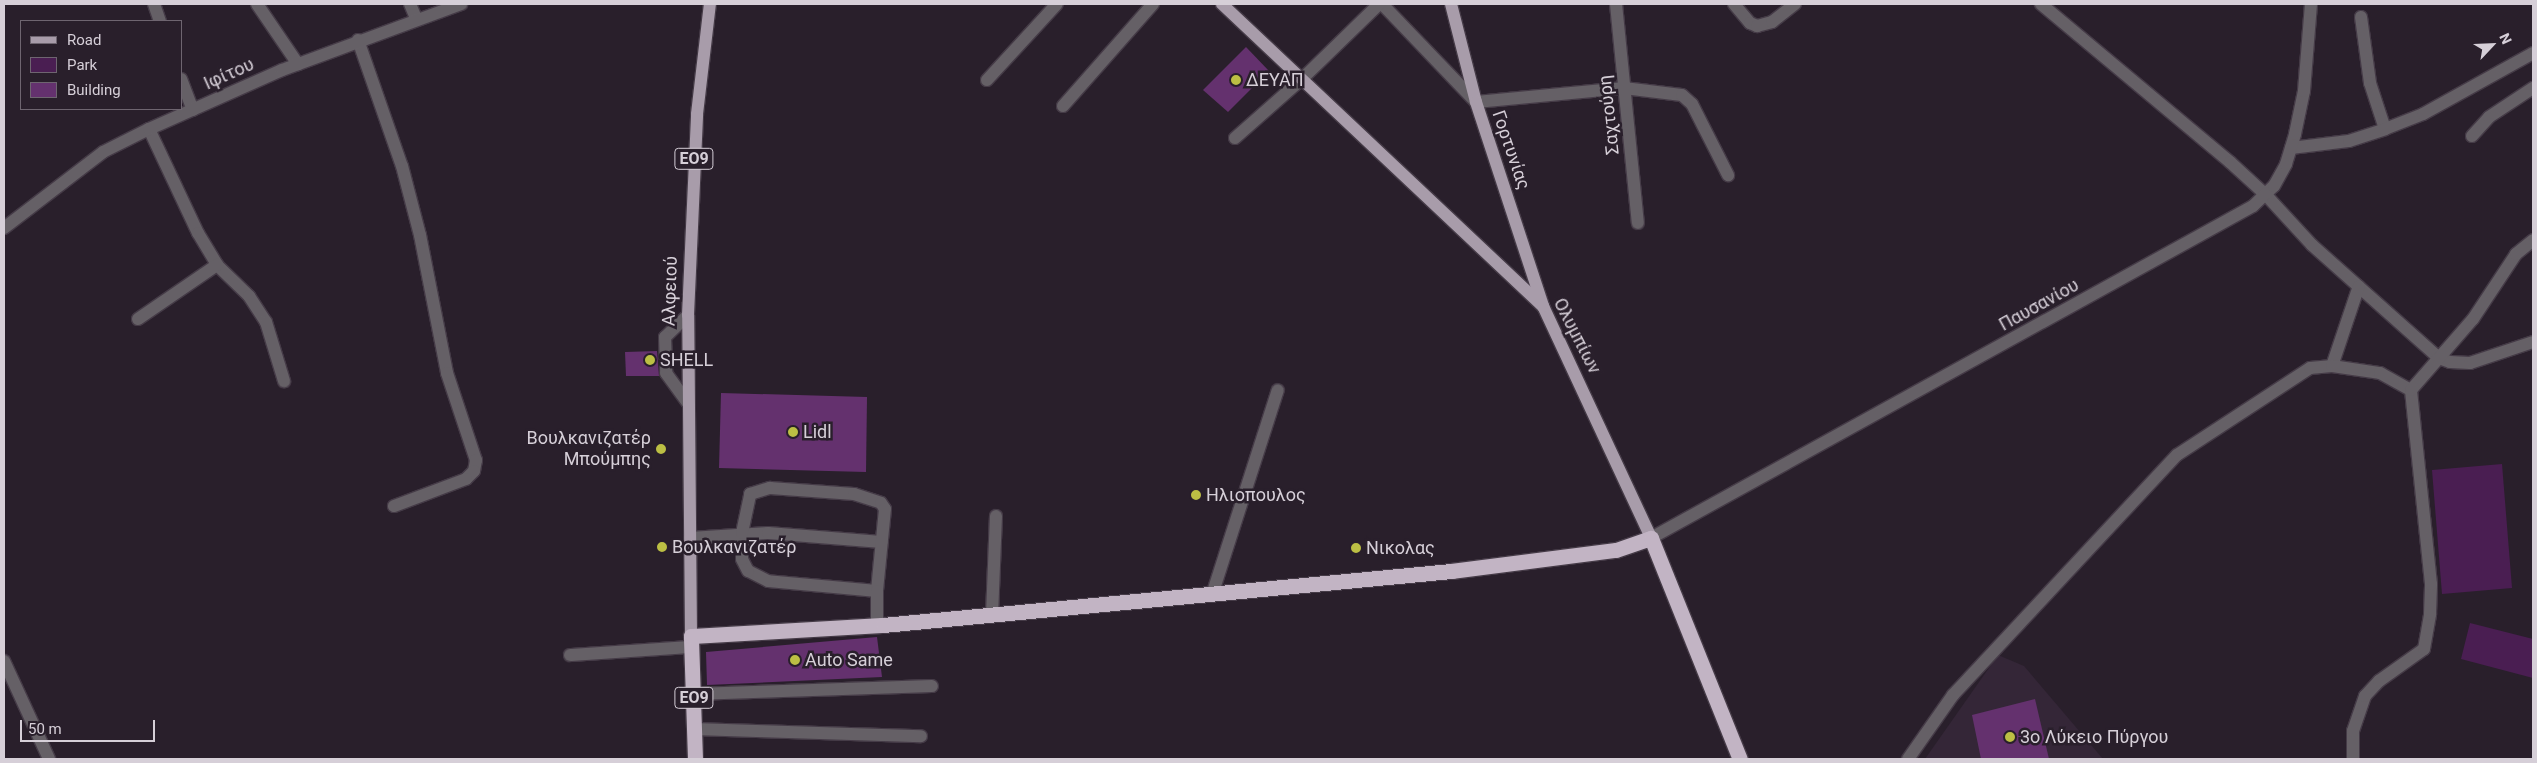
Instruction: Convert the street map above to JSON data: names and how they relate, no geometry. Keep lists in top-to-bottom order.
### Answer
{
  "streets": {
    "highway": ["ΕΟ9", "Αλφειού", "Ολυμπίων"],
    "main road": ["Γορτυνίας"],
    "street": ["Ιφίτου", "Σαχτούρη", "Παυσανίου"]
  },
  "crossings": [
    ["Γορτυνίας", "Ολυμπίων"],
    ["Παυσανίου", "Ολυμπίων"]
  ],
  "places": [
    "ΔΕΥΑΠ",
    "SHELL",
    "Lidl",
    "Βουλκανιζατέρ Μπούμπης",
    "Ηλιοπουλος",
    "Βουλκανιζατέρ",
    "Νικολας",
    "Auto Same",
    "3o Λύκειο Πύργου"
  ],
  "legend": ["Road", "Park", "Building"],
  "scale_bar": "50 m",
  "north": "top right"
}
